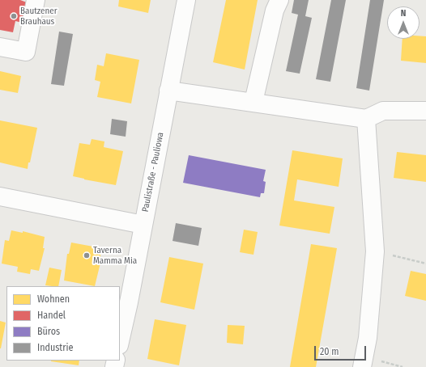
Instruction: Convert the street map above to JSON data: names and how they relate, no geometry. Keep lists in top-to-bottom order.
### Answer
{
  "streets": {
    "street": ["Paulistraße - Pauliowa"]
  },
  "places": ["Bautzener Brauhaus", "Taverna Mamma Mia"],
  "legend": [
    "Wohnen",
    "Handel",
    "Büros",
    "Industrie"
  ],
  "scale_bar": "20 m",
  "north": "top"
}
